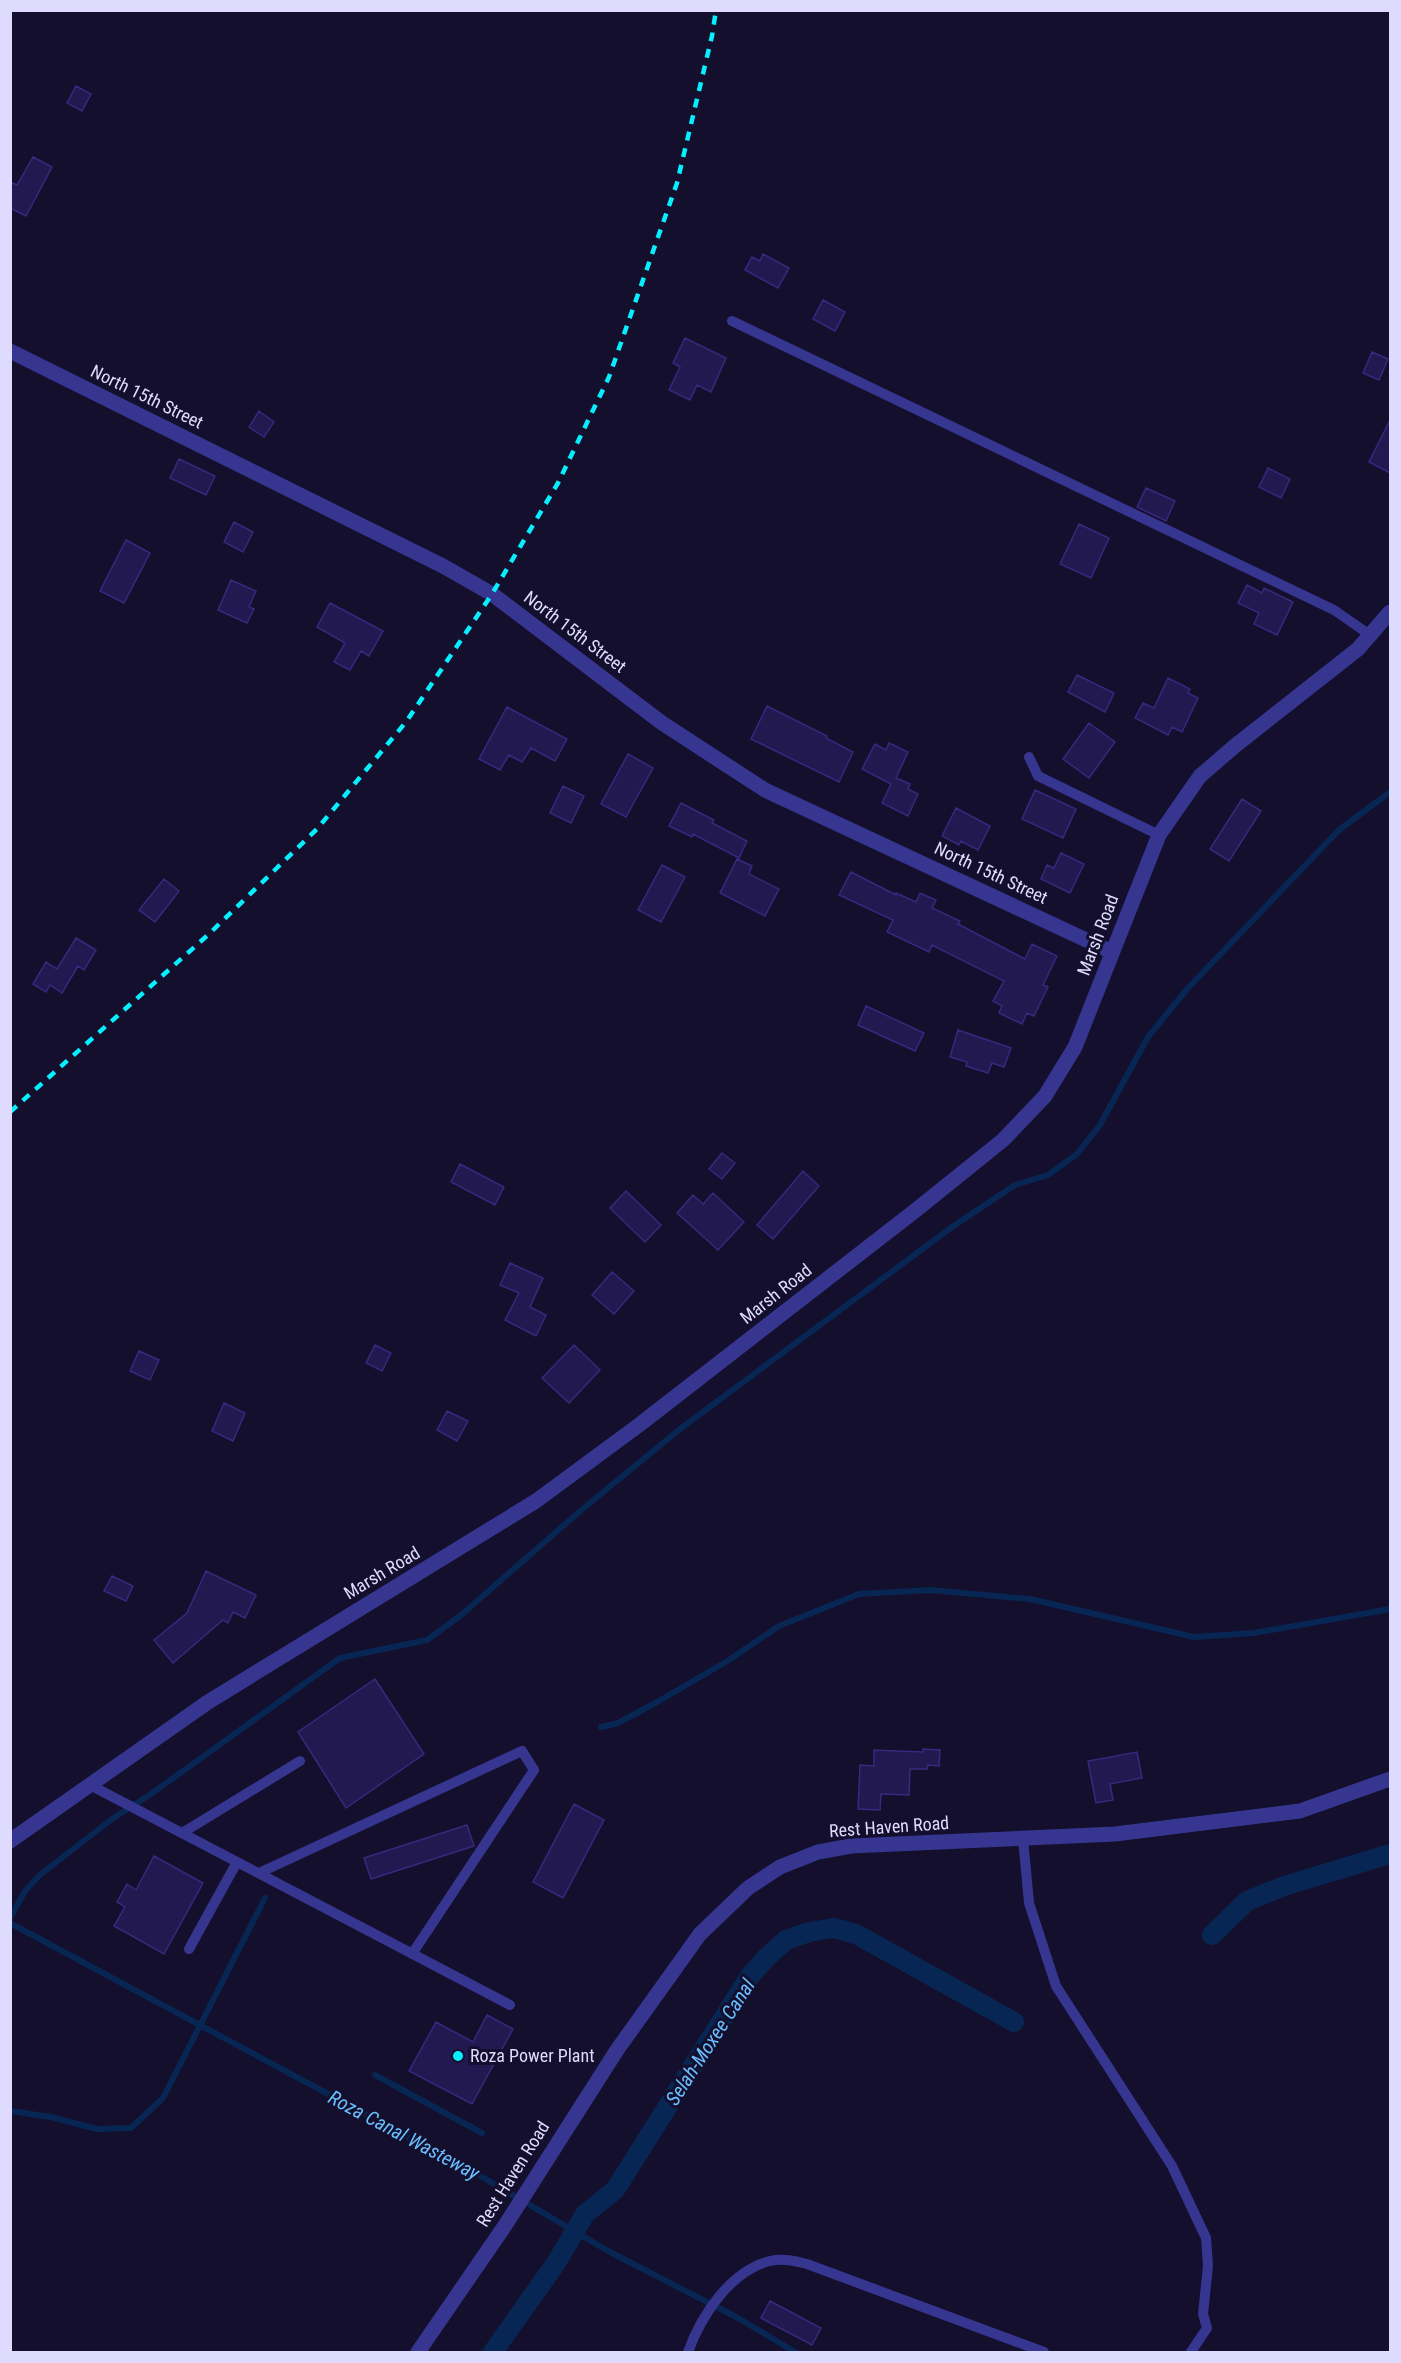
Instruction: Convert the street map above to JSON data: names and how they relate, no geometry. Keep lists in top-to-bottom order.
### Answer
{
  "streets": {
    "street": ["North 15th Street", "Marsh Road", "Rest Haven Road"]
  },
  "crossings": [
    ["North 15th Street", "Marsh Road"]
  ],
  "water": ["Selah-Moxee Canal", "Roza Canal Wasteway"],
  "places": ["Roza Power Plant"]
}
